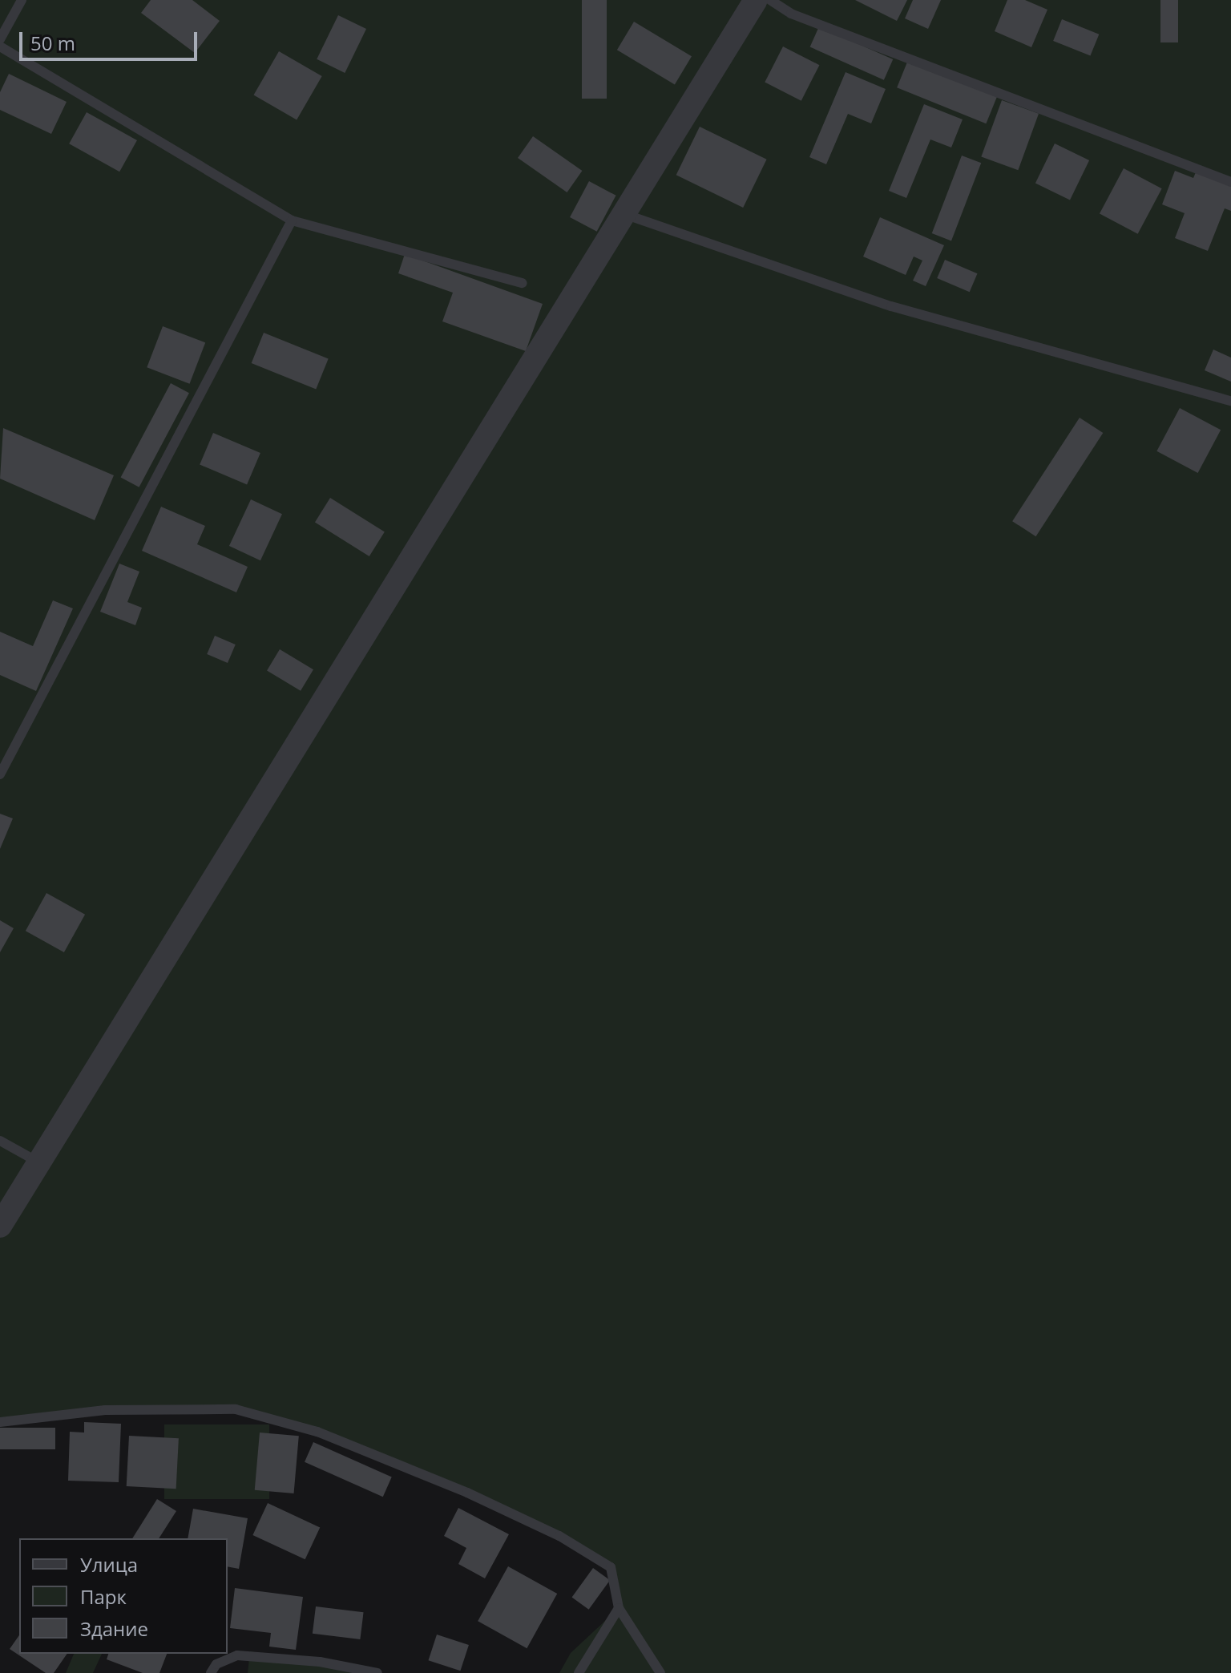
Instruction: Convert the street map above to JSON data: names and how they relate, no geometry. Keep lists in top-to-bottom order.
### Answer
{
  "legend": ["Улица", "Парк", "Здание"],
  "scale_bar": "50 m"
}
